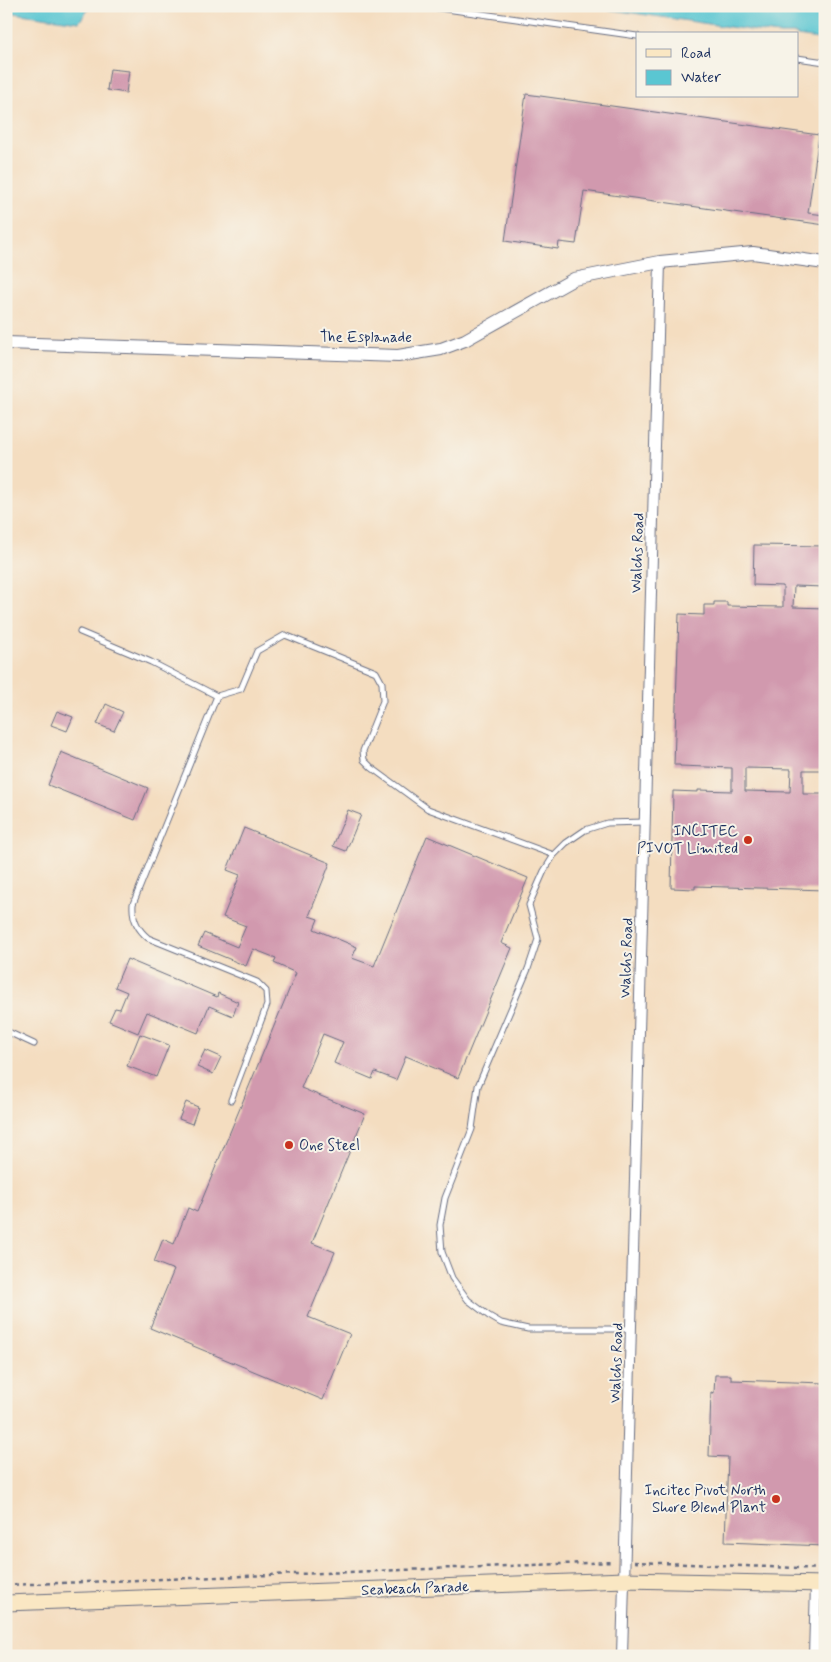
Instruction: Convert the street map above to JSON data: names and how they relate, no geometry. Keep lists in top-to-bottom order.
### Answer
{
  "streets": {
    "main road": ["Seabeach Parade"],
    "street": ["The Esplanade", "Walchs Road"]
  },
  "crossings": [
    ["The Esplanade", "Walchs Road"],
    ["Walchs Road", "Seabeach Parade"]
  ],
  "places": ["INCITEC PIVOT Limited", "One Steel", "Incitec Pivot North Shore Blend Plant"],
  "legend": ["Road", "Water"]
}
